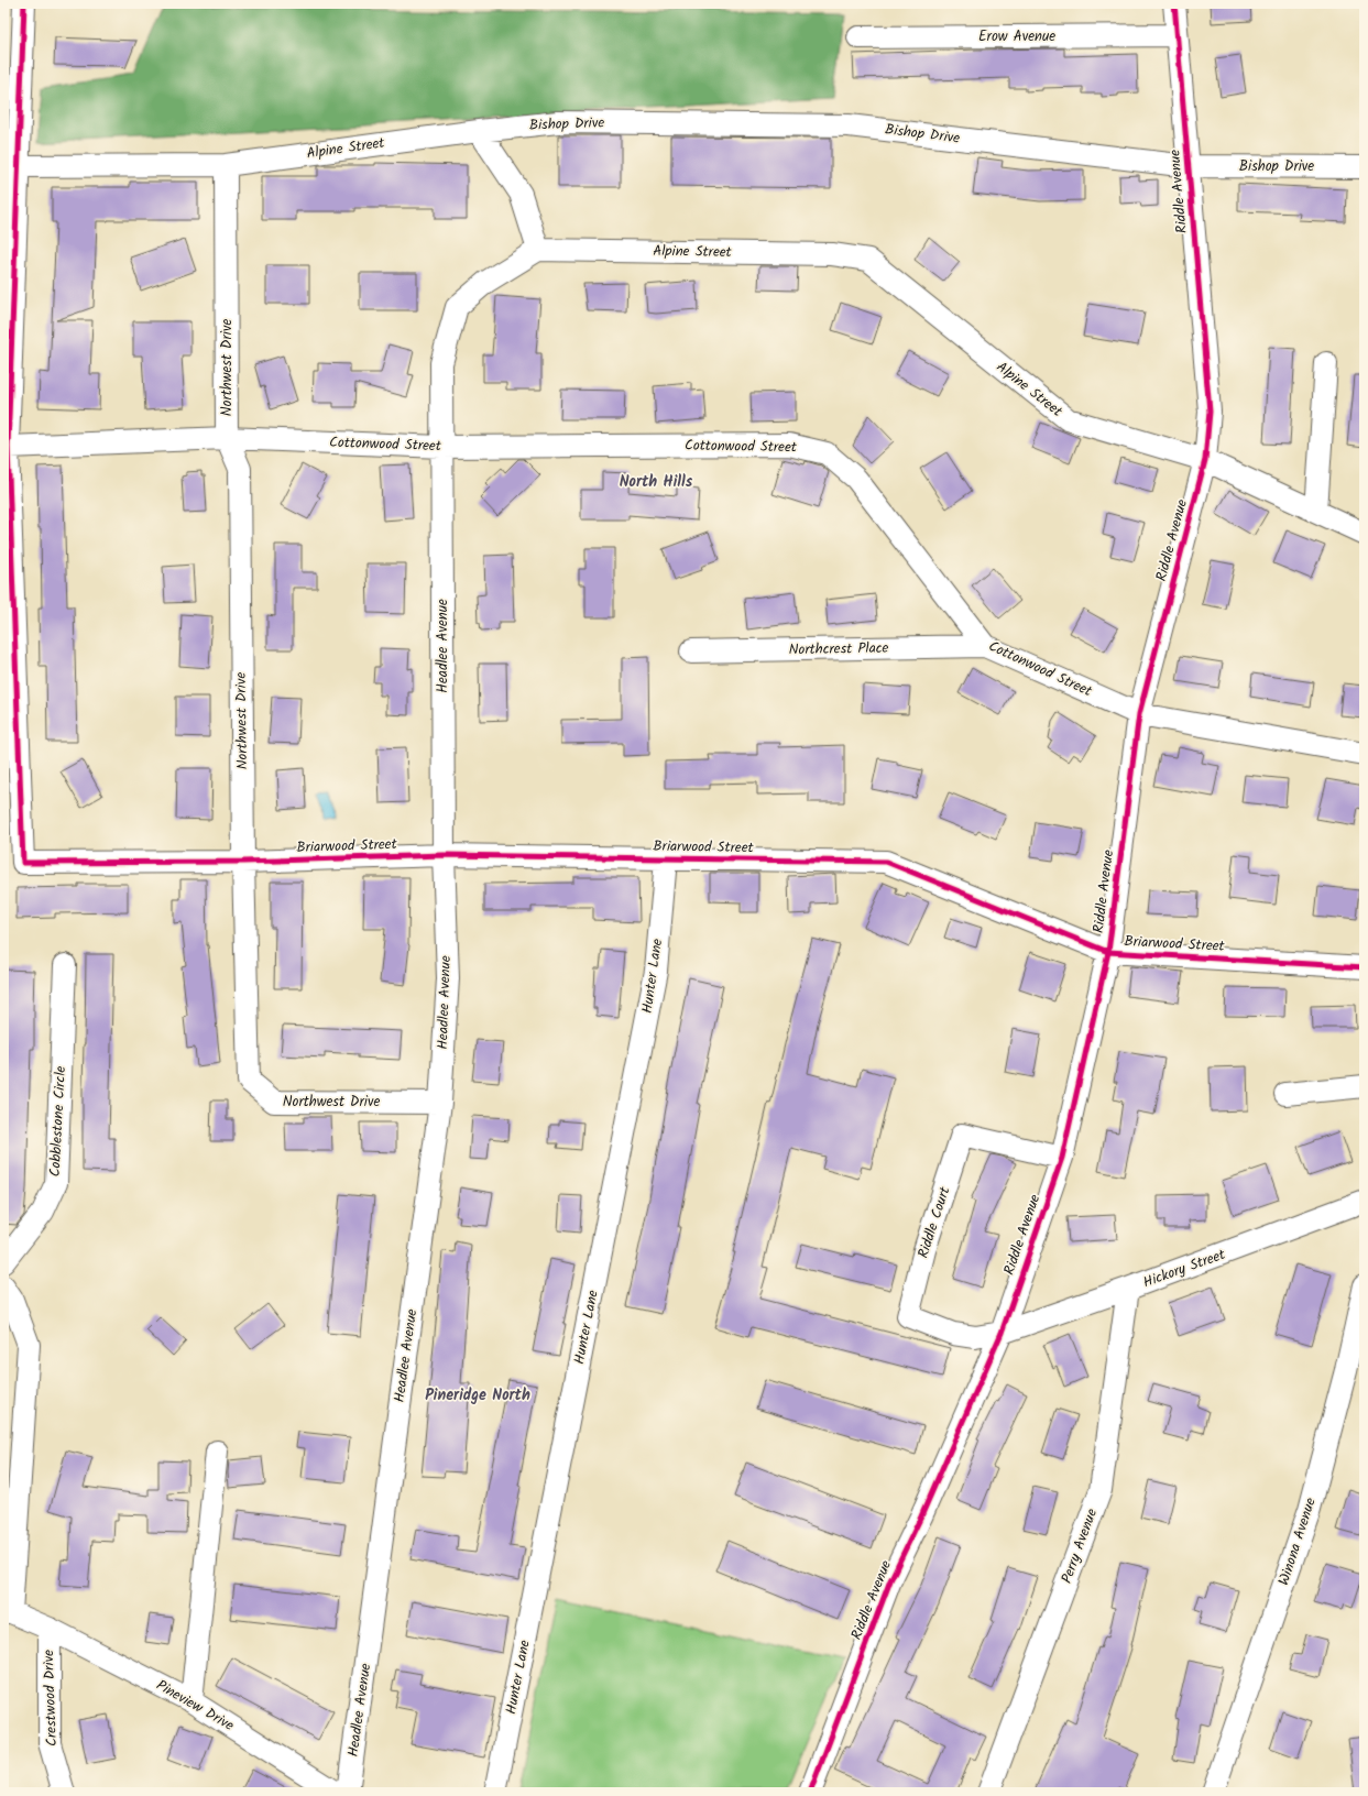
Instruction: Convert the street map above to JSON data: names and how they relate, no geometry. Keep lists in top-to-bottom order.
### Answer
{
  "streets": {
    "street": [
      "Erow Avenue",
      "Bishop Drive",
      "Alpine Street",
      "Riddle Avenue",
      "Northwest Drive",
      "Cottonwood Street",
      "Headlee Avenue",
      "Northcrest Place",
      "Briarwood Street",
      "Hunter Lane",
      "Cobblestone Circle",
      "Riddle Court",
      "Hickory Street",
      "Winona Avenue",
      "Perry Avenue",
      "Crestwood Drive",
      "Pineview Drive"
    ]
  },
  "crossings": [
    ["Erow Avenue", "Riddle Avenue"],
    ["Bishop Drive", "Alpine Street"],
    ["Bishop Drive", "Riddle Avenue"],
    ["Alpine Street", "Riddle Avenue"],
    ["Alpine Street", "Northwest Drive"],
    ["Alpine Street", "Headlee Avenue"],
    ["Riddle Avenue", "Cottonwood Street"],
    ["Riddle Avenue", "Briarwood Street"],
    ["Riddle Avenue", "Riddle Court"],
    ["Riddle Avenue", "Hickory Street"],
    ["Northwest Drive", "Cottonwood Street"],
    ["Northwest Drive", "Headlee Avenue"],
    ["Northwest Drive", "Briarwood Street"],
    ["Cottonwood Street", "Headlee Avenue"],
    ["Cottonwood Street", "Northcrest Place"],
    ["Cottonwood Street", "Briarwood Street"],
    ["Headlee Avenue", "Briarwood Street"],
    ["Briarwood Street", "Hunter Lane"],
    ["Riddle Court", "Hickory Street"],
    ["Hickory Street", "Perry Avenue"],
    ["Crestwood Drive", "Pineview Drive"]
  ],
  "districts": ["North Hills", "Pineridge North"]
}
